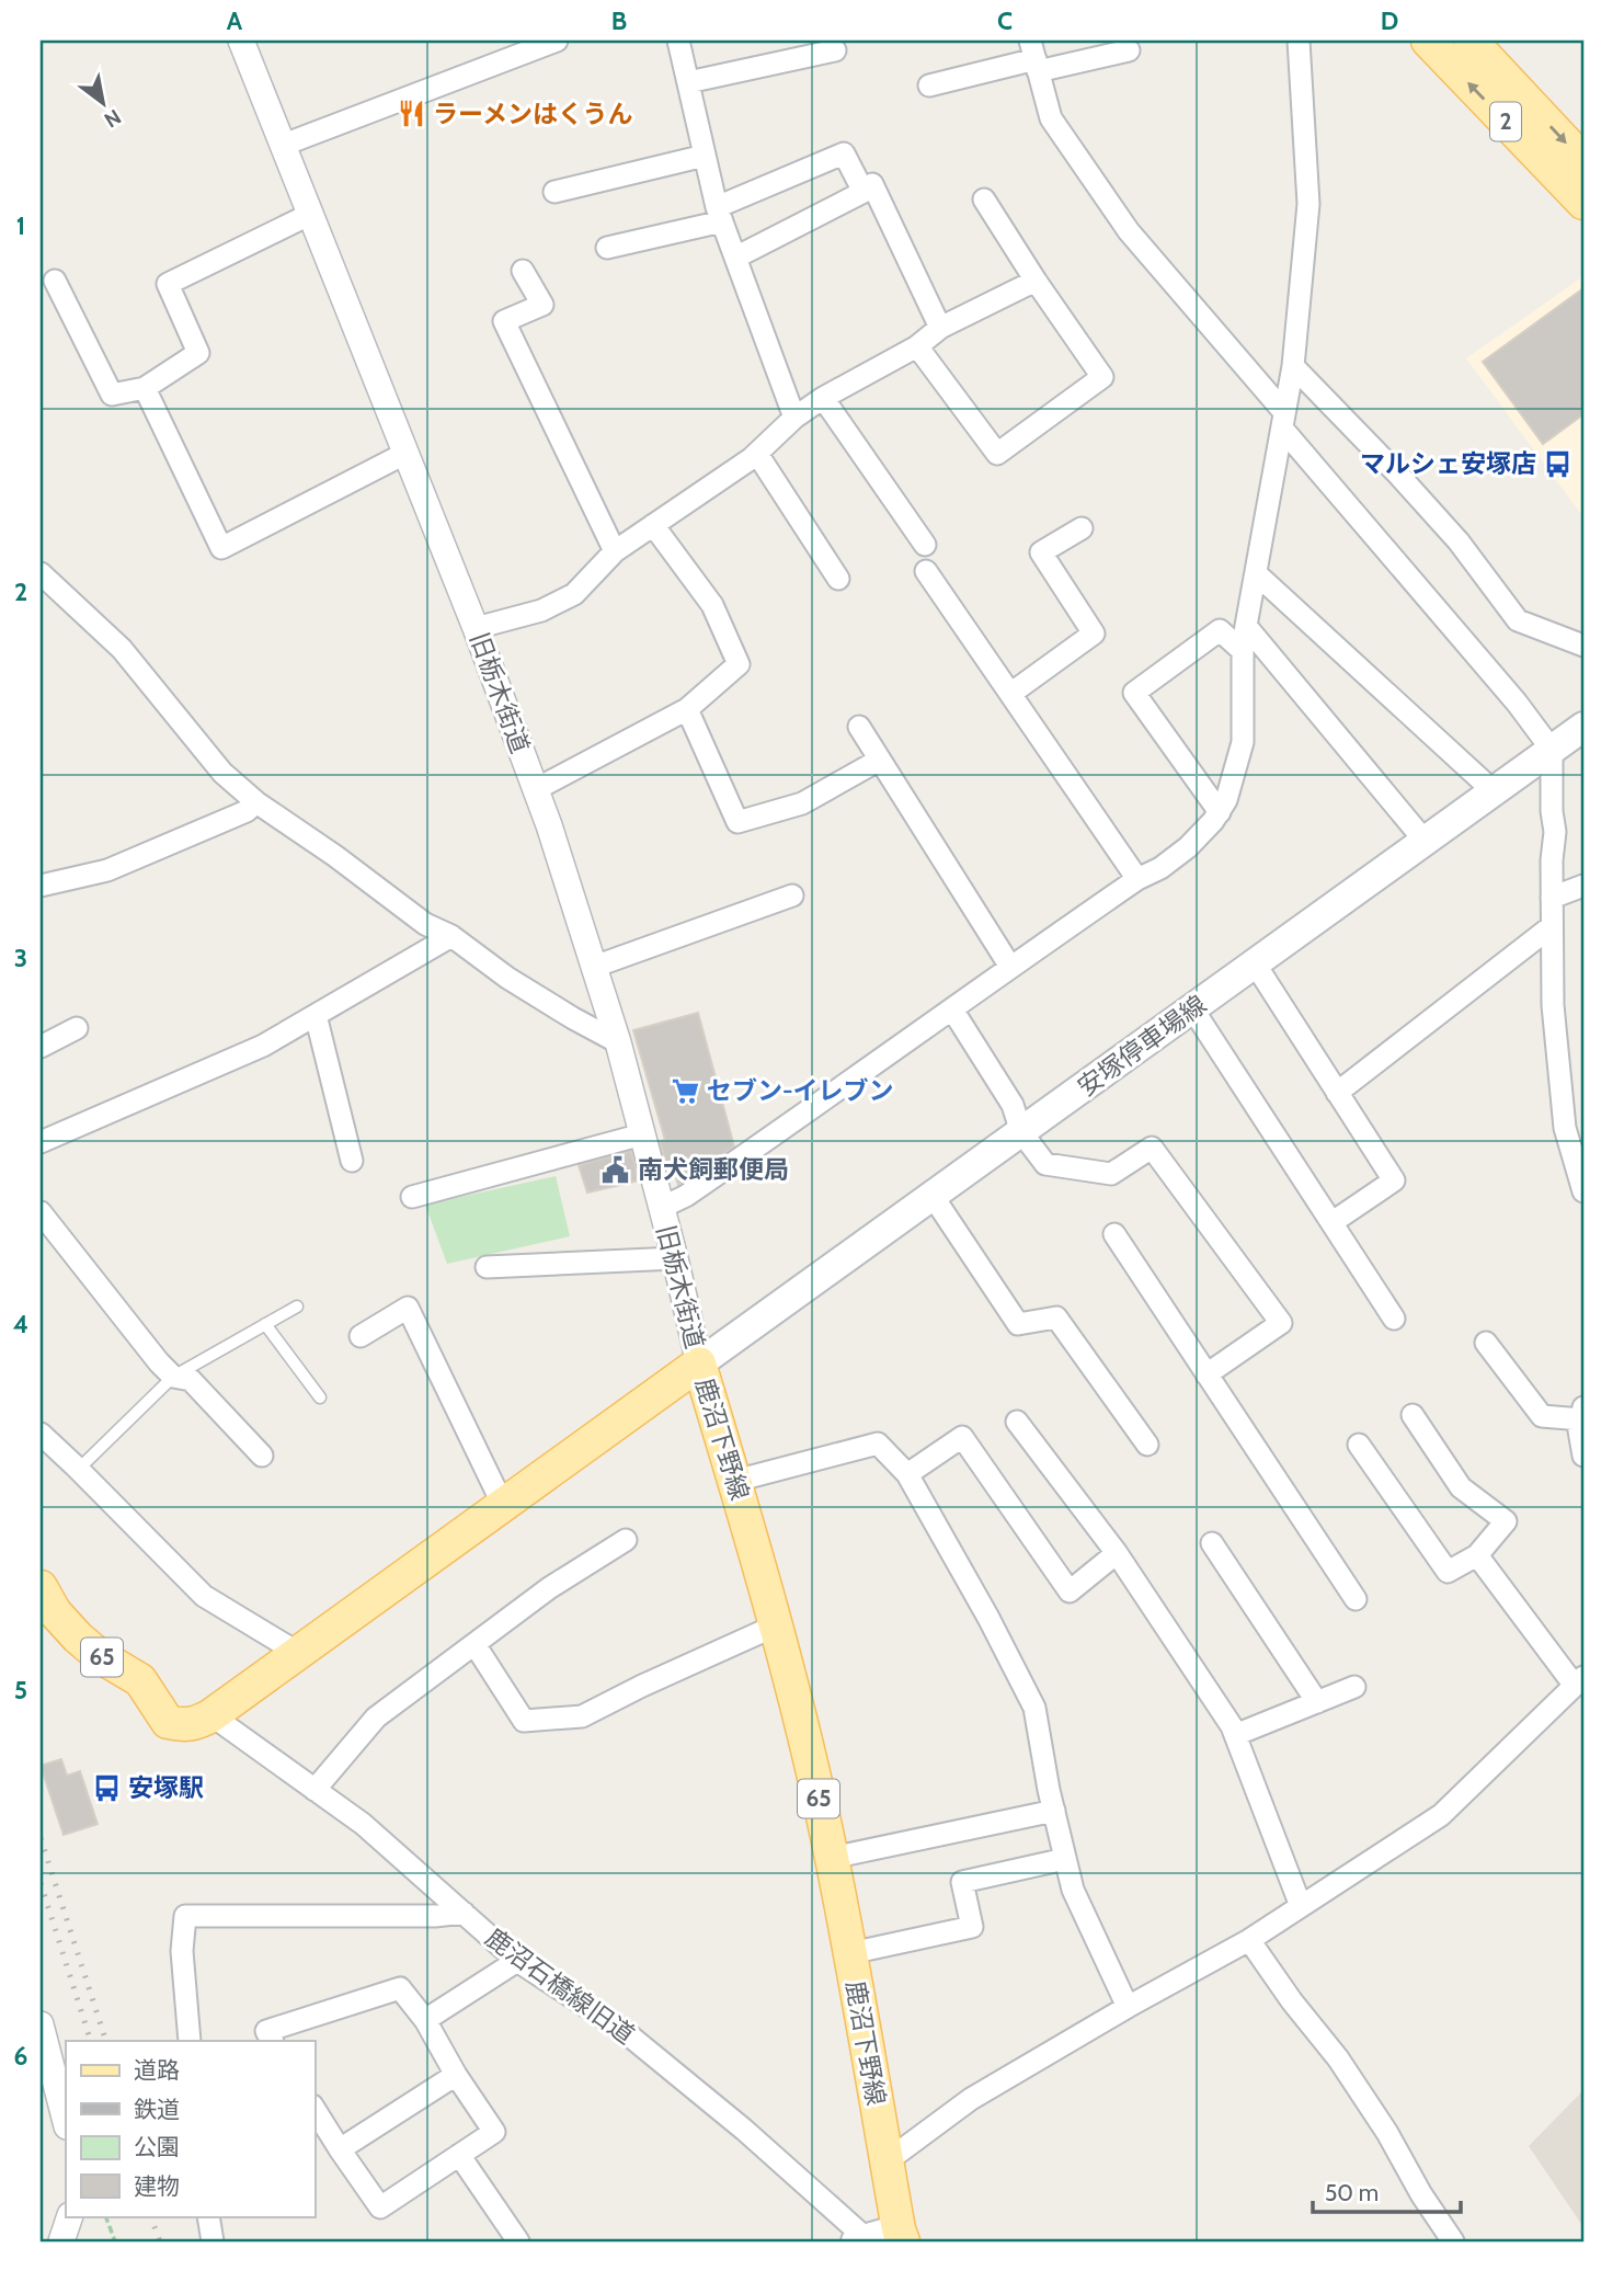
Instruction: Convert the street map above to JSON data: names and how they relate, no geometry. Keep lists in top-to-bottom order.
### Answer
{
  "streets": {
    "main road": [
      "2",
      "安塚停車場線",
      "鹿沼下野線",
      "65"
    ],
    "street": ["旧栃木街道", "鹿沼石橋線旧道"]
  },
  "crossings": [
    ["旧栃木街道", "安塚停車場線"],
    ["旧栃木街道", "鹿沼下野線"],
    ["安塚停車場線", "鹿沼下野線"],
    ["鹿沼下野線", "鹿沼石橋線旧道"]
  ],
  "places": {
    "restaurant": ["ラーメンはくうん"],
    "bus stop": ["マルシェ安塚店", "安塚駅"],
    "supermarket": ["セブン-イレブン"],
    "public building": ["南犬飼郵便局"]
  },
  "legend": [
    "道路",
    "鉄道",
    "公園",
    "建物"
  ],
  "scale_bar": "50 m",
  "north": "bottom right",
  "grid": {
    "columns": [
      "A",
      "B",
      "C",
      "D"
    ],
    "rows": [
      "1",
      "2",
      "3",
      "4",
      "5",
      "6"
    ]
  }
}
